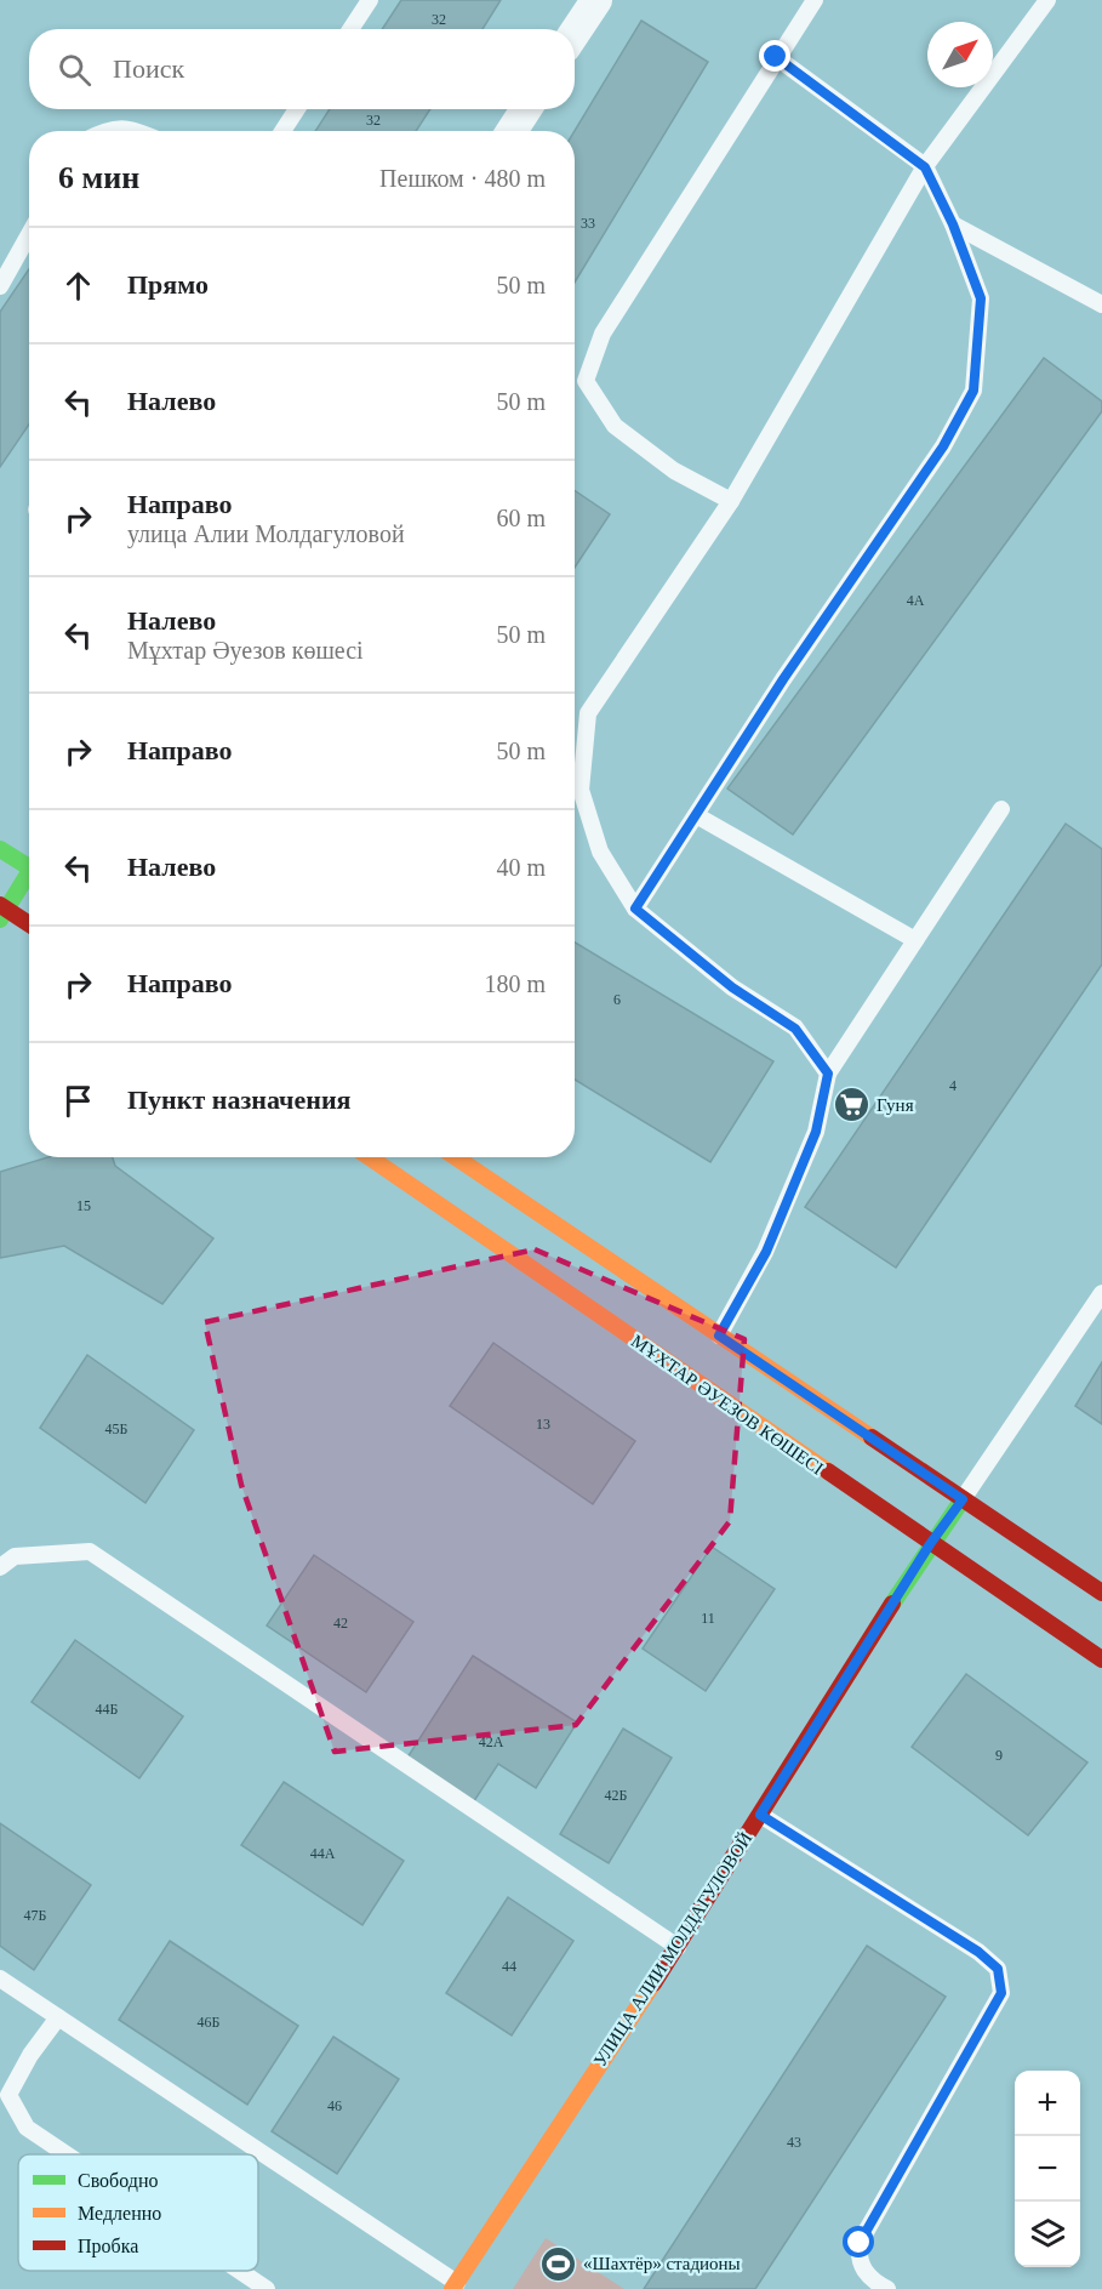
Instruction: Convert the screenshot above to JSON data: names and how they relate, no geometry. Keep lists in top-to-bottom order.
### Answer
{
  "streets": {
    "street": ["МҰХТАР ӘУЕЗОВ КӨШЕСІ", "УЛИЦА АЛИИ МОЛДАГУЛОВОЙ"]
  },
  "crossings": [
    ["МҰХТАР ӘУЕЗОВ КӨШЕСІ", "УЛИЦА АЛИИ МОЛДАГУЛОВОЙ"]
  ],
  "places": {
    "supermarket": ["Гуня"],
    "sports": ["«Шахтёр» стадионы"]
  },
  "house_numbers": [
    "32",
    "32",
    "33",
    "4А",
    "6",
    "4",
    "15",
    "13",
    "45Б",
    "11",
    "42",
    "44Б",
    "42А",
    "9",
    "42Б",
    "44А",
    "47Б",
    "44",
    "46Б",
    "46",
    "43"
  ],
  "legend": ["Свободно", "Медленно", "Пробка"],
  "north": "top right",
  "page": {
    "search": "Поиск",
    "heading": ["6 мин", "Пешком · 480 m"],
    "list": [
      ["Прямо", "50 m"],
      ["Налево", "50 m"],
      ["Направо", "улица Алии Молдагуловой", "60 m"],
      ["Налево", "Мұхтар Әуезов көшесі", "50 m"],
      ["Направо", "50 m"],
      ["Налево", "40 m"],
      ["Направо", "180 m"],
      "Пункт назначения"
    ],
    "map_buttons": ["+", "−"]
  }
}
